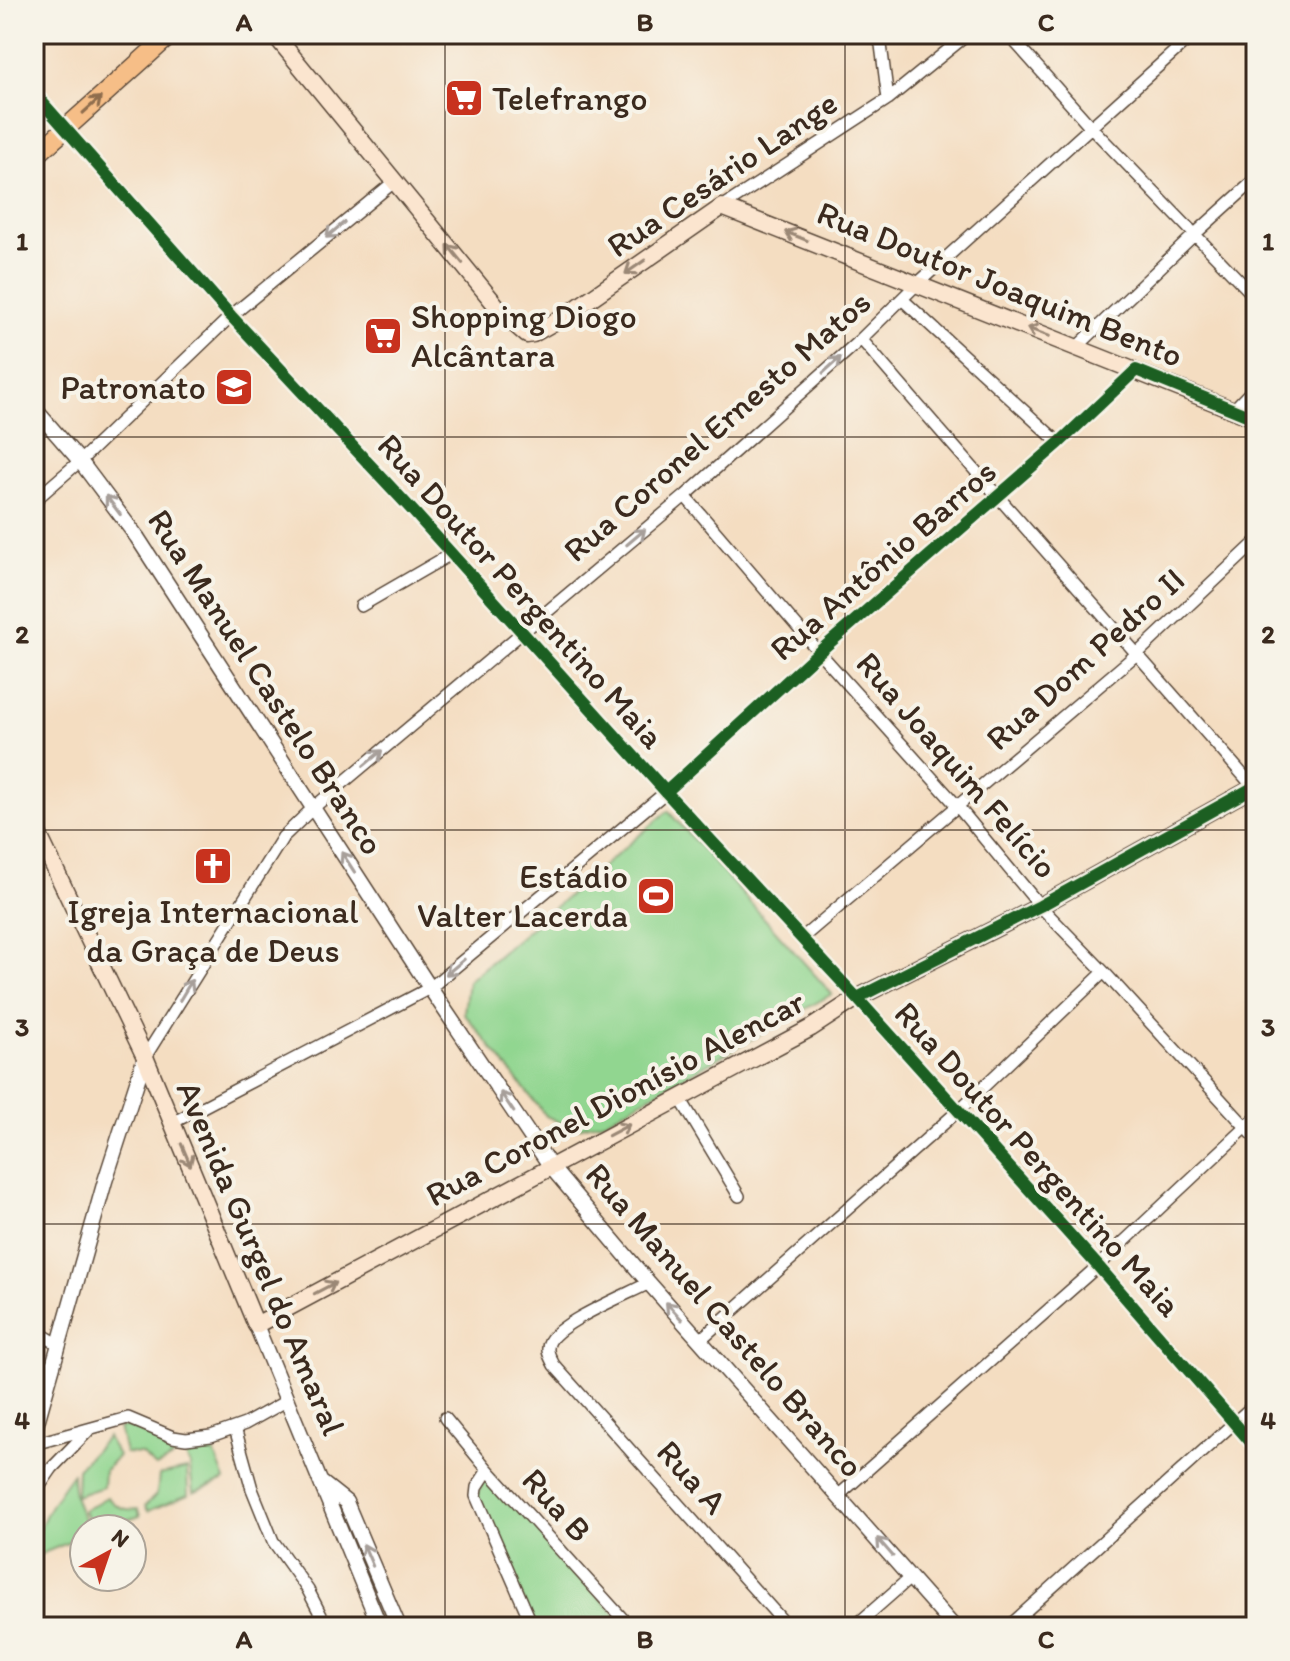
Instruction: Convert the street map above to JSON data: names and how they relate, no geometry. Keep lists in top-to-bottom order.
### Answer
{
  "streets": {
    "main road": [
      "Rua Cesário Lange",
      "Rua Doutor Joaquim Bento",
      "Rua Coronel Dionísio Alencar",
      "Avenida Gurgel do Amaral"
    ],
    "street": [
      "Rua Coronel Ernesto Matos",
      "Rua Antônio Barros",
      "Rua Doutor Pergentino Maia",
      "Rua Dom Pedro II",
      "Rua Manuel Castelo Branco",
      "Rua Joaquim Felício",
      "Rua A",
      "Rua B"
    ]
  },
  "crossings": [
    ["Rua Cesário Lange", "Rua Doutor Joaquim Bento"],
    ["Rua Doutor Joaquim Bento", "Rua Coronel Ernesto Matos"],
    ["Rua Doutor Joaquim Bento", "Rua Antônio Barros"],
    ["Rua Coronel Ernesto Matos", "Rua Doutor Pergentino Maia"],
    ["Rua Coronel Ernesto Matos", "Rua Manuel Castelo Branco"],
    ["Rua Coronel Ernesto Matos", "Rua Joaquim Felício"],
    ["Rua Coronel Ernesto Matos", "Avenida Gurgel do Amaral"],
    ["Rua Antônio Barros", "Rua Doutor Pergentino Maia"],
    ["Rua Antônio Barros", "Rua Manuel Castelo Branco"],
    ["Rua Antônio Barros", "Rua Joaquim Felício"],
    ["Rua Antônio Barros", "Avenida Gurgel do Amaral"],
    ["Rua Doutor Pergentino Maia", "Rua Dom Pedro II"],
    ["Rua Doutor Pergentino Maia", "Rua Coronel Dionísio Alencar"],
    ["Rua Dom Pedro II", "Rua Joaquim Felício"],
    ["Rua Manuel Castelo Branco", "Rua Coronel Dionísio Alencar"],
    ["Rua Manuel Castelo Branco", "Rua A"],
    ["Rua Joaquim Felício", "Rua Coronel Dionísio Alencar"],
    ["Rua Coronel Dionísio Alencar", "Avenida Gurgel do Amaral"]
  ],
  "one_way": [
    "Rua Doutor Joaquim Bento",
    "Rua Coronel Ernesto Matos",
    "Rua Manuel Castelo Branco",
    "Rua Coronel Dionísio Alencar"
  ],
  "places": {
    "supermarket": ["Telefrango", "Shopping Diogo Alcântara"],
    "school or university": ["Patronato"],
    "church": ["Igreja Internacional da Graça de Deus"],
    "sports": ["Estádio Valter Lacerda"]
  },
  "north": "top right",
  "grid": {
    "columns": ["A", "B", "C"],
    "rows": [
      "1",
      "2",
      "3",
      "4"
    ]
  }
}
